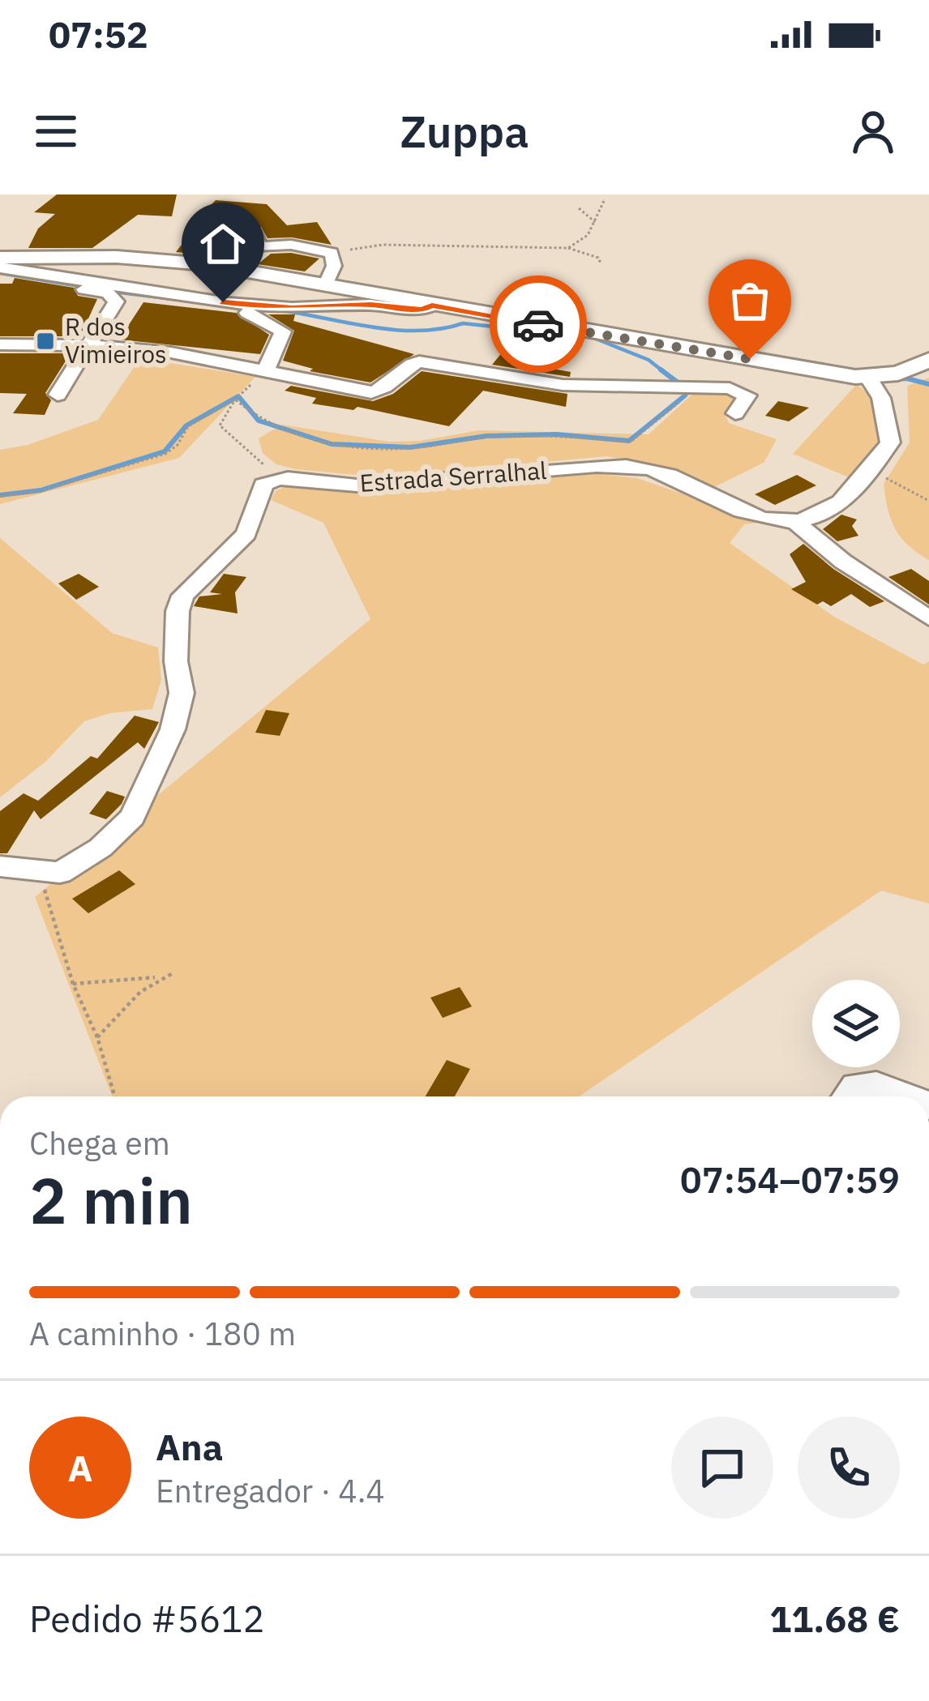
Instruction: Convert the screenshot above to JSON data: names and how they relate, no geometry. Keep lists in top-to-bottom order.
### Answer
{
  "streets": {
    "street": ["Estrada Serralhal"]
  },
  "places": {
    "transit": ["R dos Vimieiros"]
  },
  "page": {
    "status": "07:52",
    "header": "Zuppa",
    "heading": ["2 min", "Chega em", "07:54–07:59"],
    "panel": [
      "Ana",
      "Entregador · 4.4",
      "Pedido #5612",
      "11.68 €"
    ],
    "bar": "A caminho · 180 m",
    "round": "A"
  }
}
